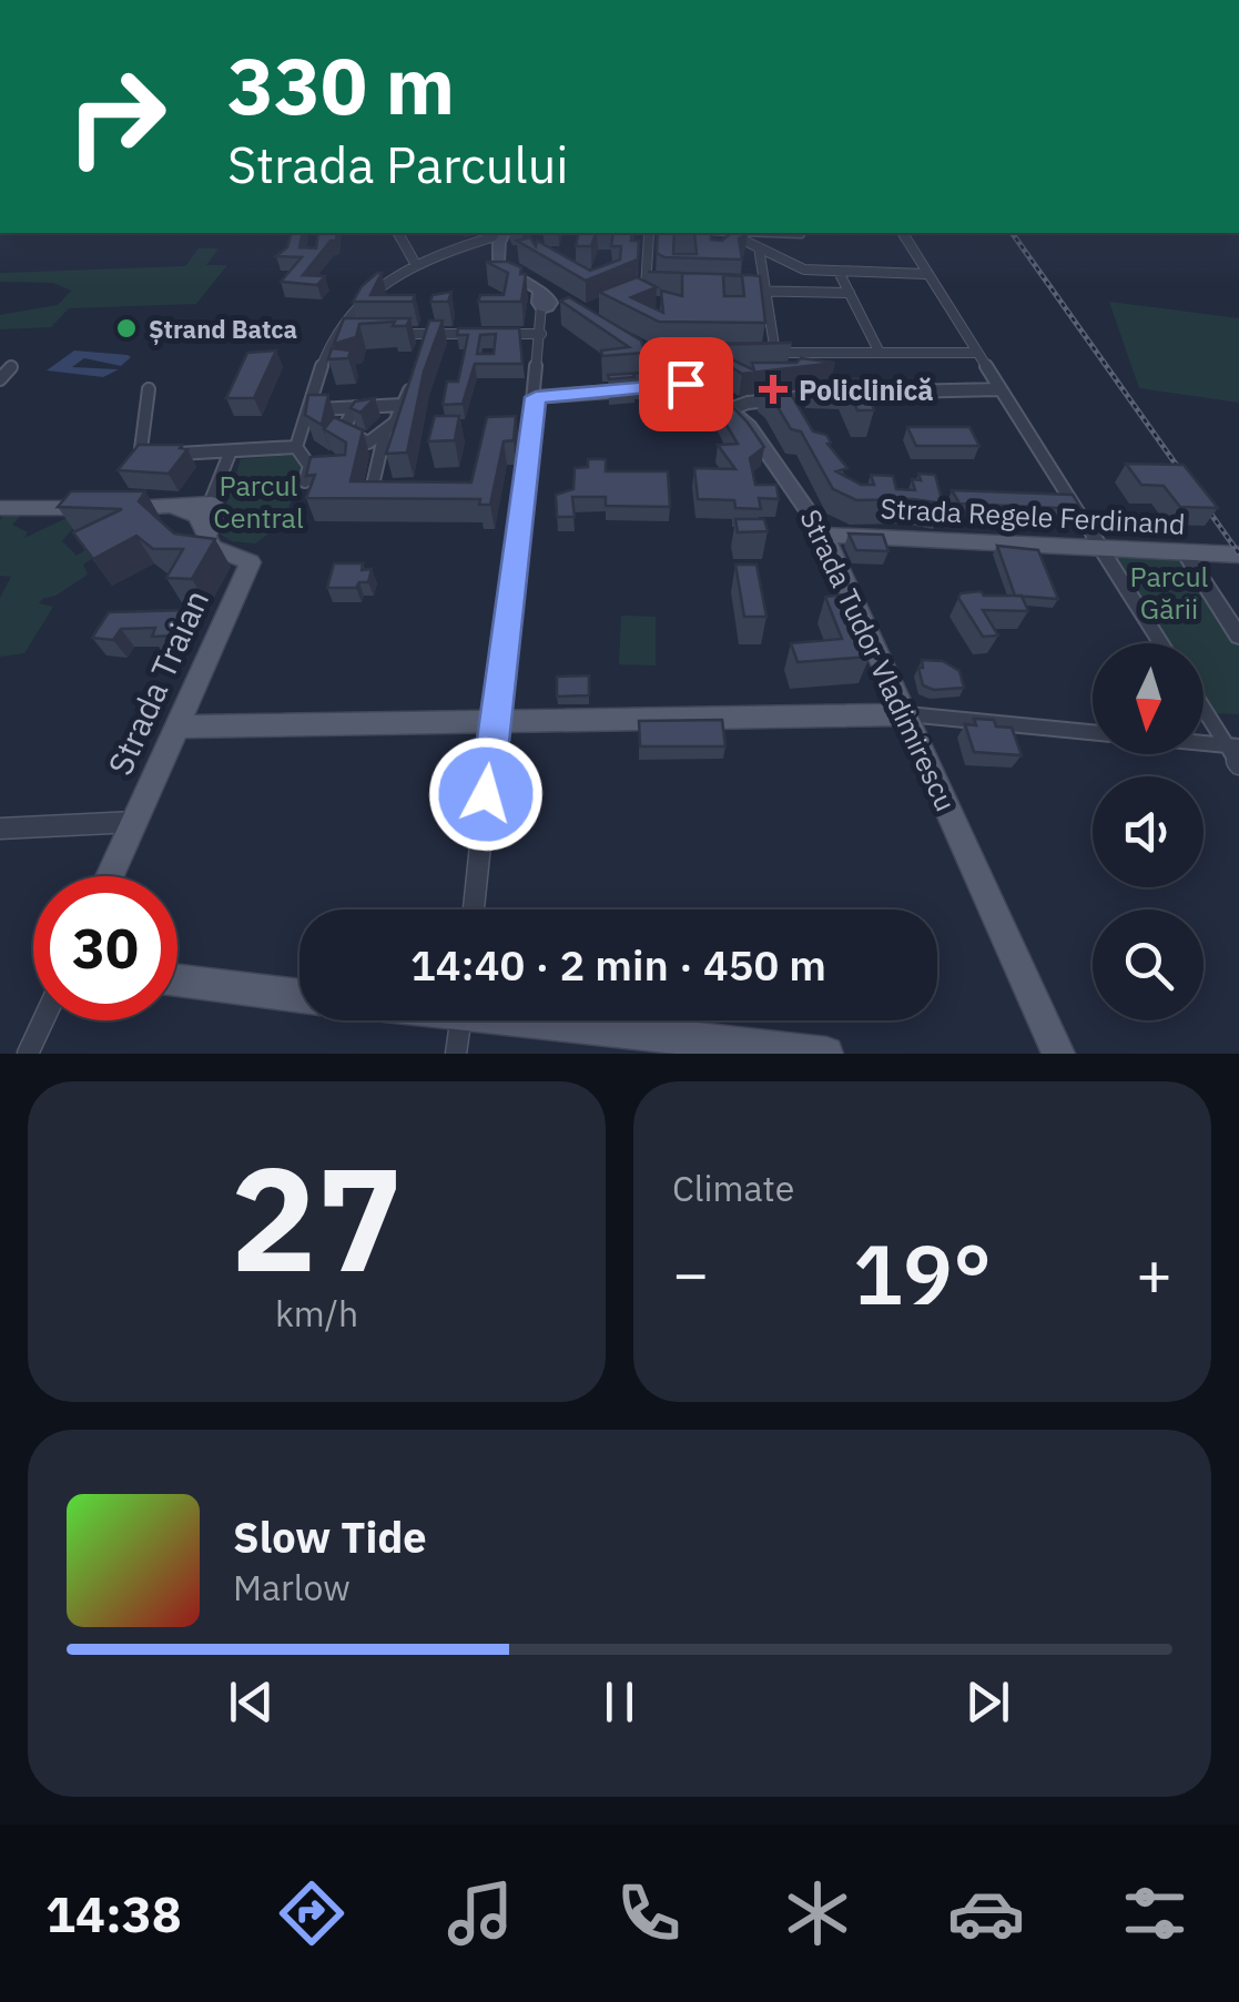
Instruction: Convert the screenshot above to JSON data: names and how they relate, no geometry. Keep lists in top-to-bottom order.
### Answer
{
  "streets": {
    "main road": ["Strada Regele Ferdinand", "Strada Tudor Vladimirescu", "Strada Traian"]
  },
  "crossings": [
    ["Strada Regele Ferdinand", "Strada Tudor Vladimirescu"]
  ],
  "parks": ["Parcul Central", "Parcul Gării"],
  "places": {
    "other": ["Ștrand Batca"],
    "health": ["Policlinică"]
  },
  "north": "bottom",
  "page": {
    "turn": ["330 m", "Strada Parcului"],
    "limit": "30",
    "trip": "14:40 · 2 min · 450 m",
    "tile": [
      ["27", "km/h"],
      "Climate"
    ],
    "heat": ["−", "19°", "+"],
    "song": ["Slow Tide", "Marlow"],
    "tabs": "14:38"
  }
}
